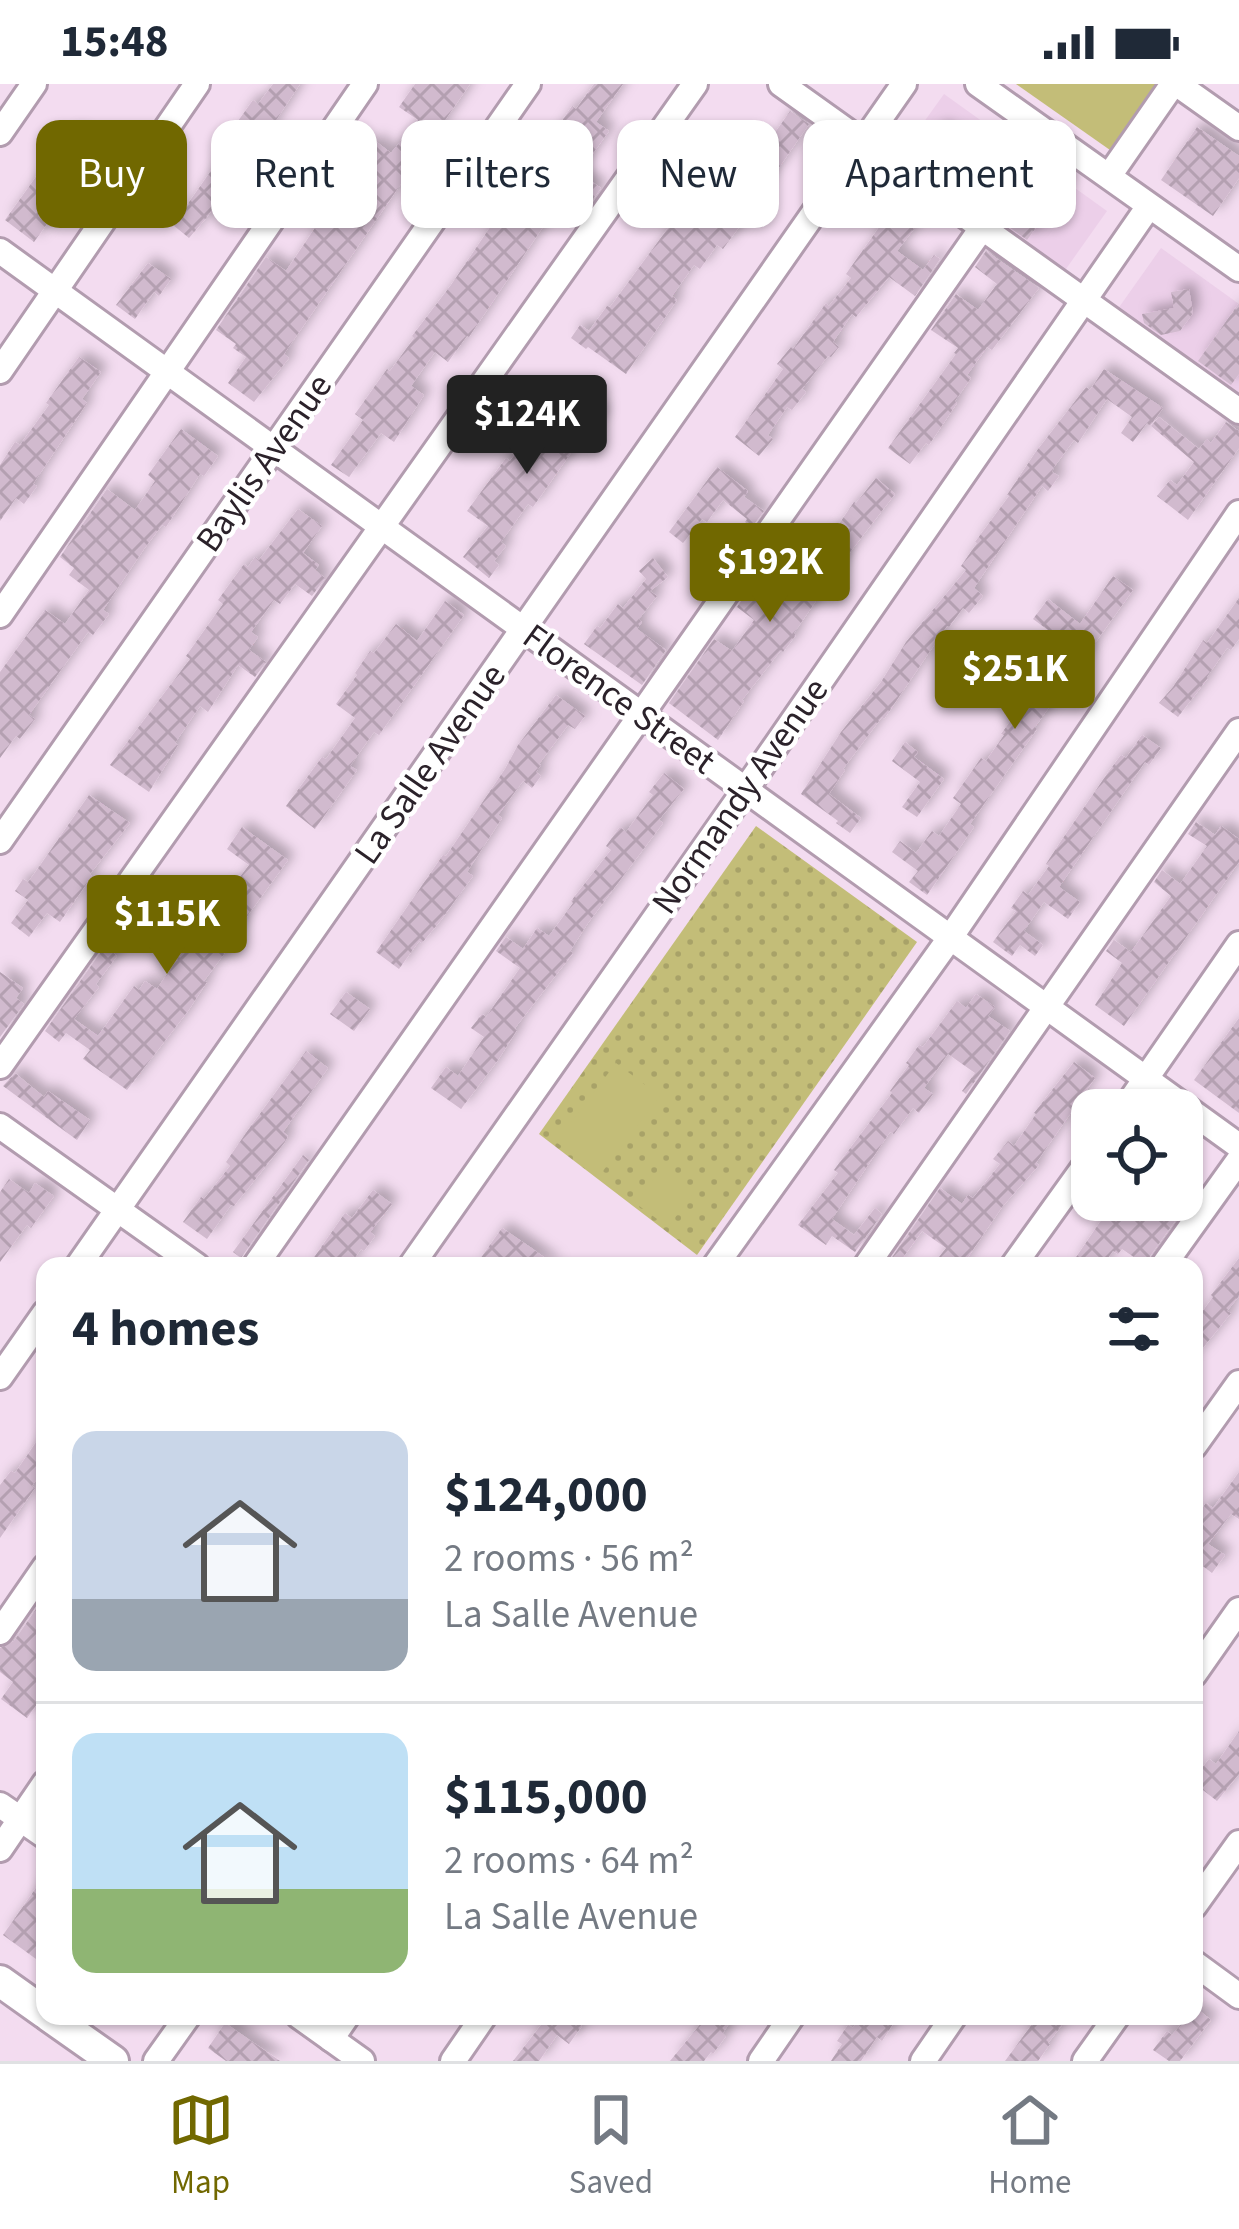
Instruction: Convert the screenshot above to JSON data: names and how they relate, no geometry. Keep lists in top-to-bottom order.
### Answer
{
  "streets": {
    "street": [
      "Baylis Avenue",
      "Florence Street",
      "La Salle Avenue",
      "Normandy Avenue"
    ]
  },
  "crossings": [
    ["Baylis Avenue", "Florence Street"],
    ["Florence Street", "La Salle Avenue"],
    ["Florence Street", "Normandy Avenue"]
  ],
  "page": {
    "status": "15:48",
    "chip": [
      "Buy",
      "Rent",
      "Filters",
      "New",
      "Apartment"
    ],
    "price": [
      "$124K",
      "$192K",
      "$251K",
      "$115K"
    ],
    "heading": "4 homes",
    "list": [
      {
        "name": "$124,000",
        "note": "2 rooms · 56 m² · La Salle Avenue"
      },
      {
        "name": "$115,000",
        "note": "2 rooms · 64 m² · La Salle Avenue"
      }
    ],
    "tabs": ["Map", "Saved", "Home"]
  }
}
